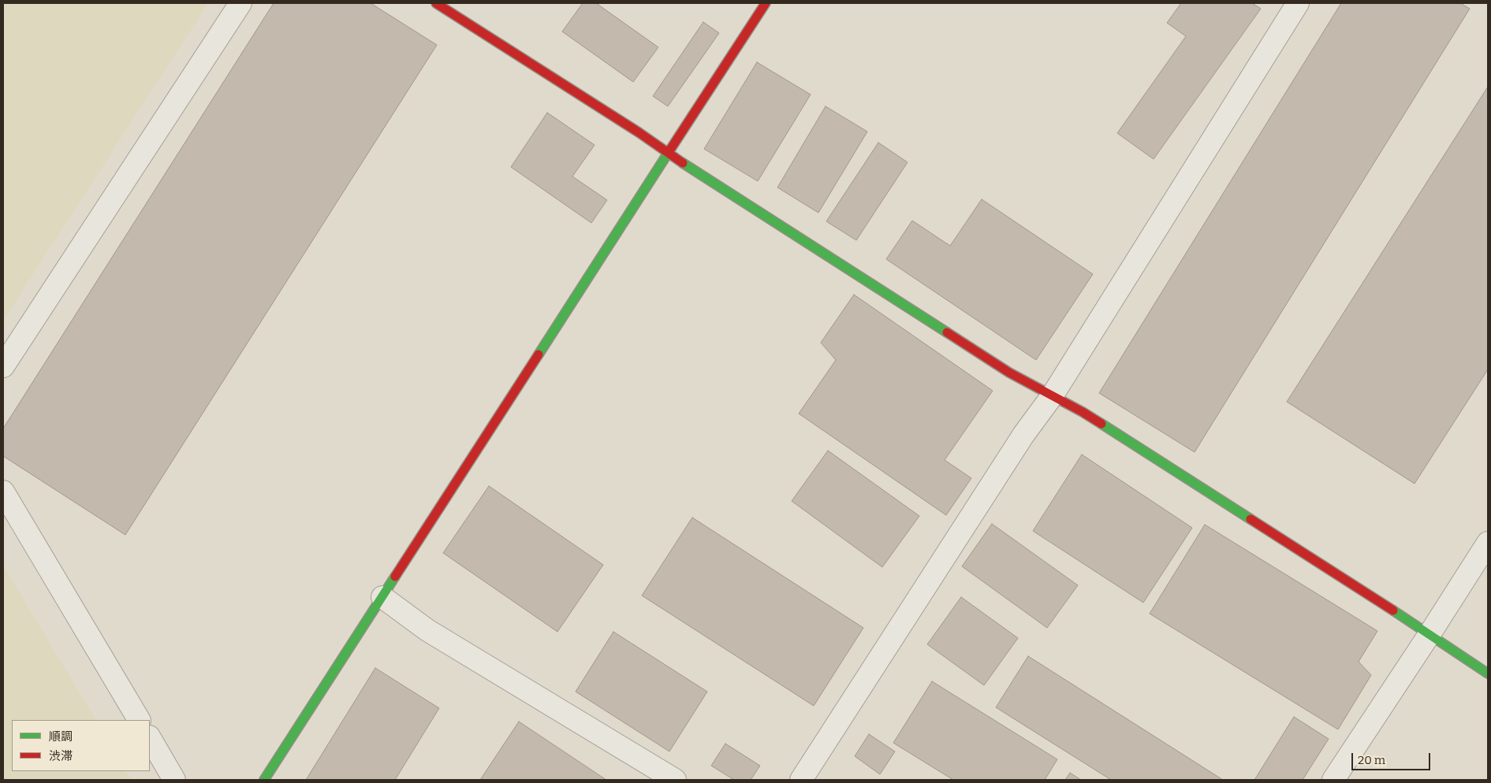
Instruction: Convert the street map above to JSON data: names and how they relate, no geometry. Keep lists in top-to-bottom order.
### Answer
{
  "legend": ["順調", "渋滞"],
  "scale_bar": "20 m"
}
